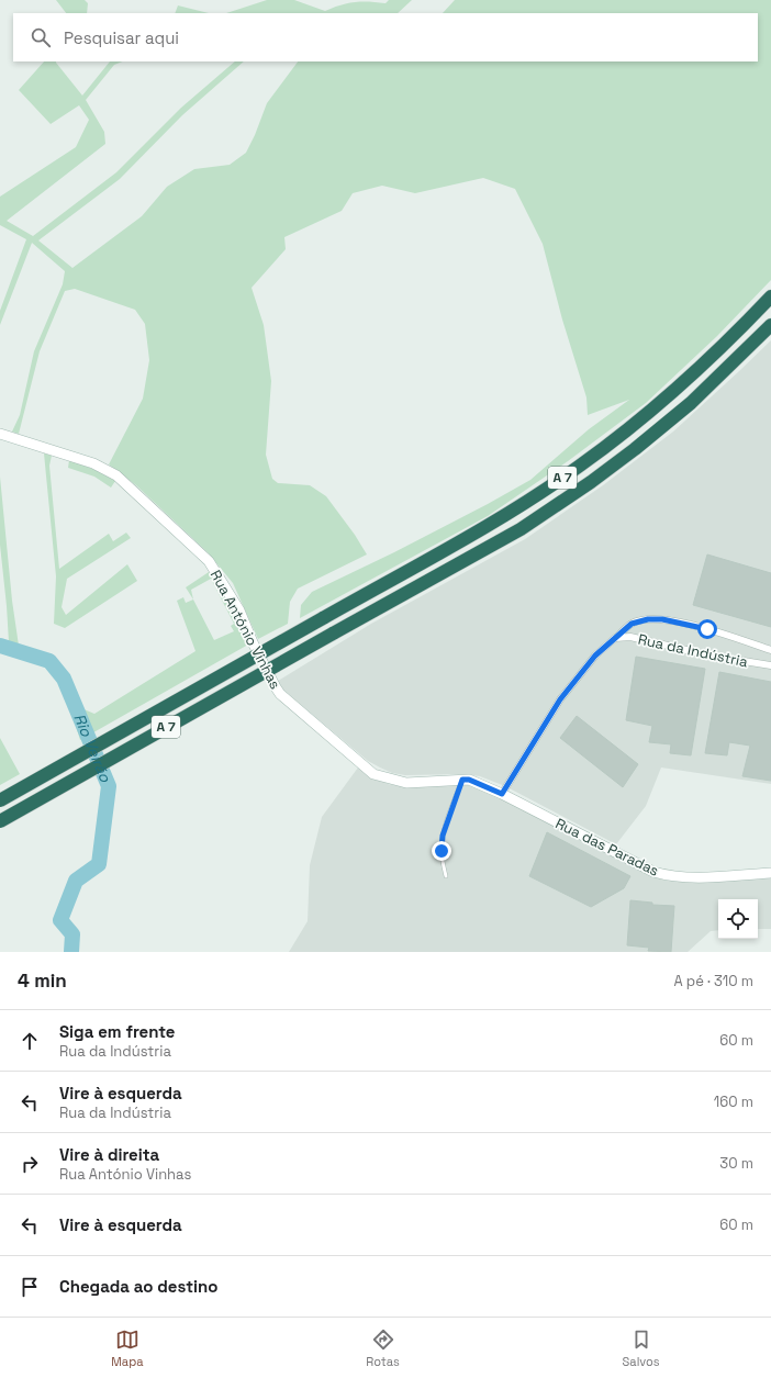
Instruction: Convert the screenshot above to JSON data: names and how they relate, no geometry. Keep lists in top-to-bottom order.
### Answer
{
  "streets": {
    "highway": ["A 7"],
    "street": ["Rua António Vinhas", "Rua da Indústria", "Rua das Paradas"]
  },
  "crossings": [
    ["Rua António Vinhas", "Rua da Indústria"],
    ["Rua António Vinhas", "Rua das Paradas"],
    ["Rua da Indústria", "Rua das Paradas"]
  ],
  "water": ["Rio Veirão"],
  "page": {
    "search": "Pesquisar aqui",
    "heading": ["4 min", "A pé · 310 m"],
    "list": [
      ["Siga em frente", "Rua da Indústria", "60 m"],
      ["Vire à esquerda", "Rua da Indústria", "160 m"],
      ["Vire à direita", "Rua António Vinhas", "30 m"],
      ["Vire à esquerda", "60 m"],
      "Chegada ao destino"
    ],
    "nav": ["Mapa", "Rotas", "Salvos"]
  }
}
